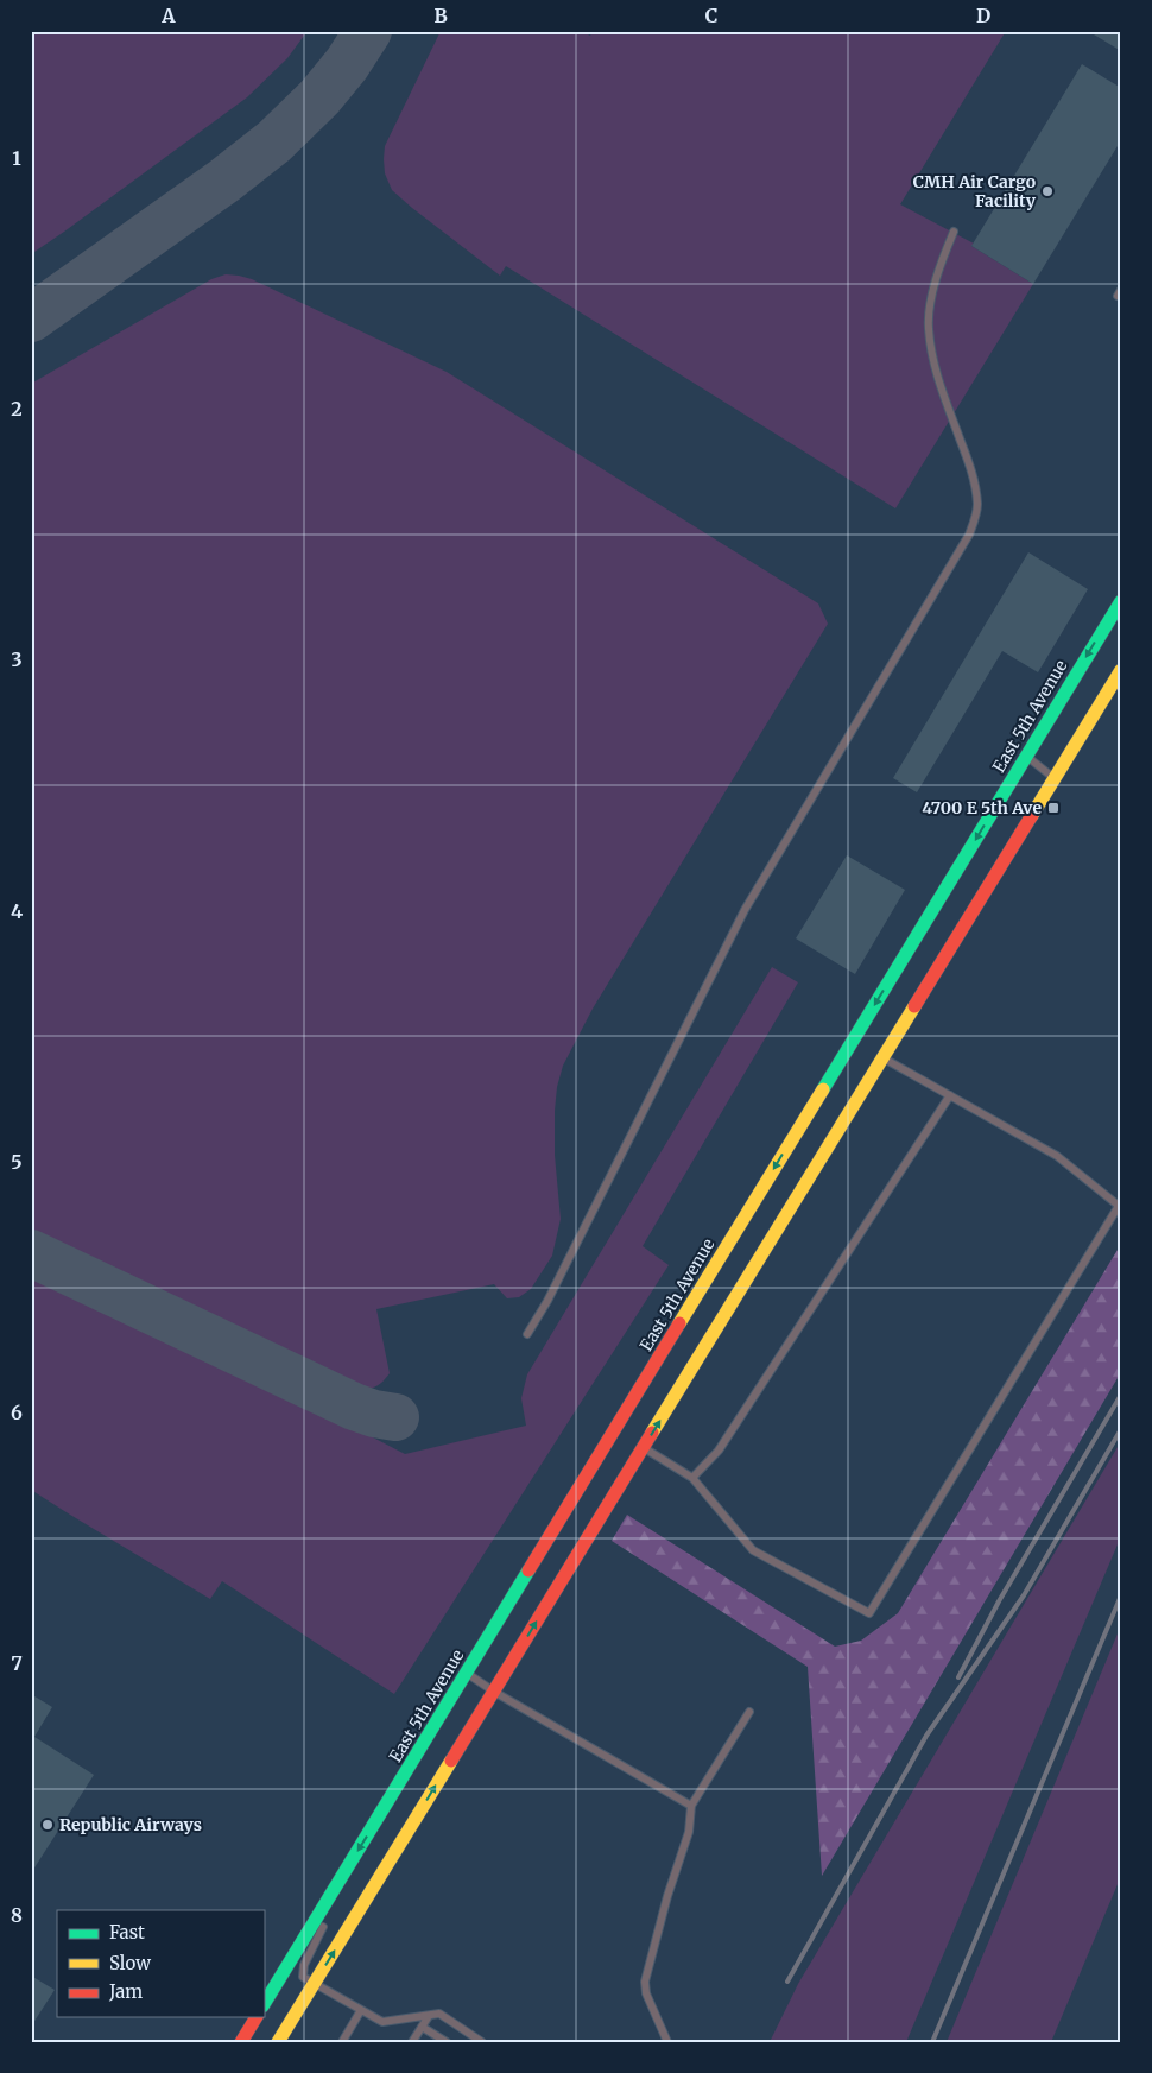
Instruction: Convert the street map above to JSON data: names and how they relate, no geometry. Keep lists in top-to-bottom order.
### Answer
{
  "streets": {
    "main road": ["East 5th Avenue"]
  },
  "places": {
    "other": ["CMH Air Cargo Facility", "Republic Airways"],
    "transit": ["4700 E 5th Ave"]
  },
  "legend": ["Fast", "Slow", "Jam"],
  "grid": {
    "columns": [
      "A",
      "B",
      "C",
      "D"
    ],
    "rows": [
      "1",
      "2",
      "3",
      "4",
      "5",
      "6",
      "7",
      "8"
    ]
  }
}
